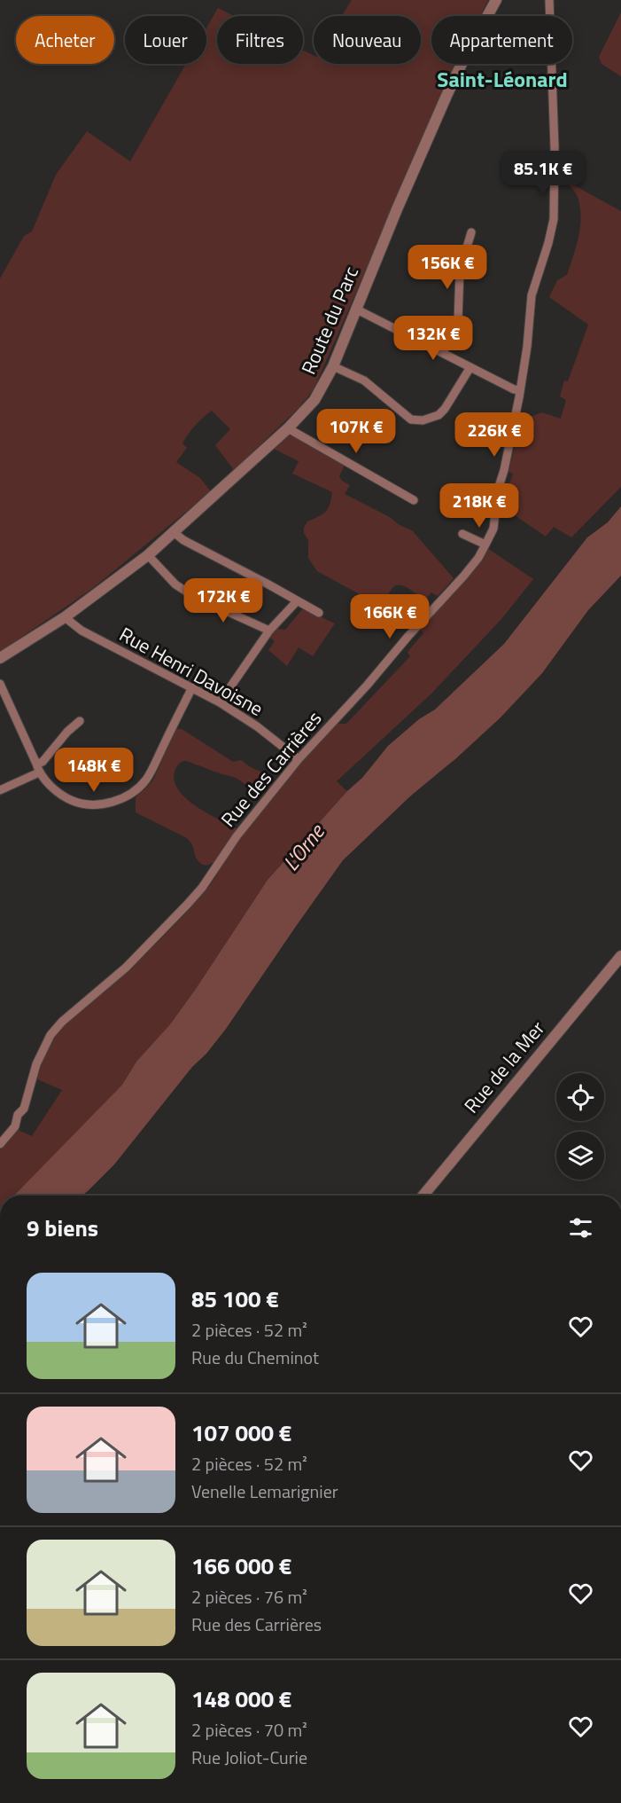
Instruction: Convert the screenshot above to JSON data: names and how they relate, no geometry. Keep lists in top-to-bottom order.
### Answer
{
  "streets": {
    "street": [
      "Route du Parc",
      "Rue Henri Davoisne",
      "Rue des Carrières",
      "Rue de la Mer"
    ]
  },
  "crossings": [
    ["Route du Parc", "Rue Henri Davoisne"],
    ["Rue Henri Davoisne", "Rue des Carrières"]
  ],
  "districts": ["Saint-Léonard"],
  "water": ["L'Orne"],
  "page": {
    "chip": [
      "Acheter",
      "Louer",
      "Filtres",
      "Nouveau",
      "Appartement"
    ],
    "price": [
      "85.1K €",
      "156K €",
      "132K €",
      "107K €",
      "226K €",
      "218K €",
      "172K €",
      "166K €",
      "148K €"
    ],
    "heading": "9 biens",
    "list": [
      {
        "name": "85 100 €",
        "note": "2 pièces · 52 m² · Rue du Cheminot"
      },
      {
        "name": "107 000 €",
        "note": "2 pièces · 52 m² · Venelle Lemarignier"
      },
      {
        "name": "166 000 €",
        "note": "2 pièces · 76 m² · Rue des Carrières"
      },
      {
        "name": "148 000 €",
        "note": "2 pièces · 70 m² · Rue Joliot-Curie"
      }
    ]
  }
}
